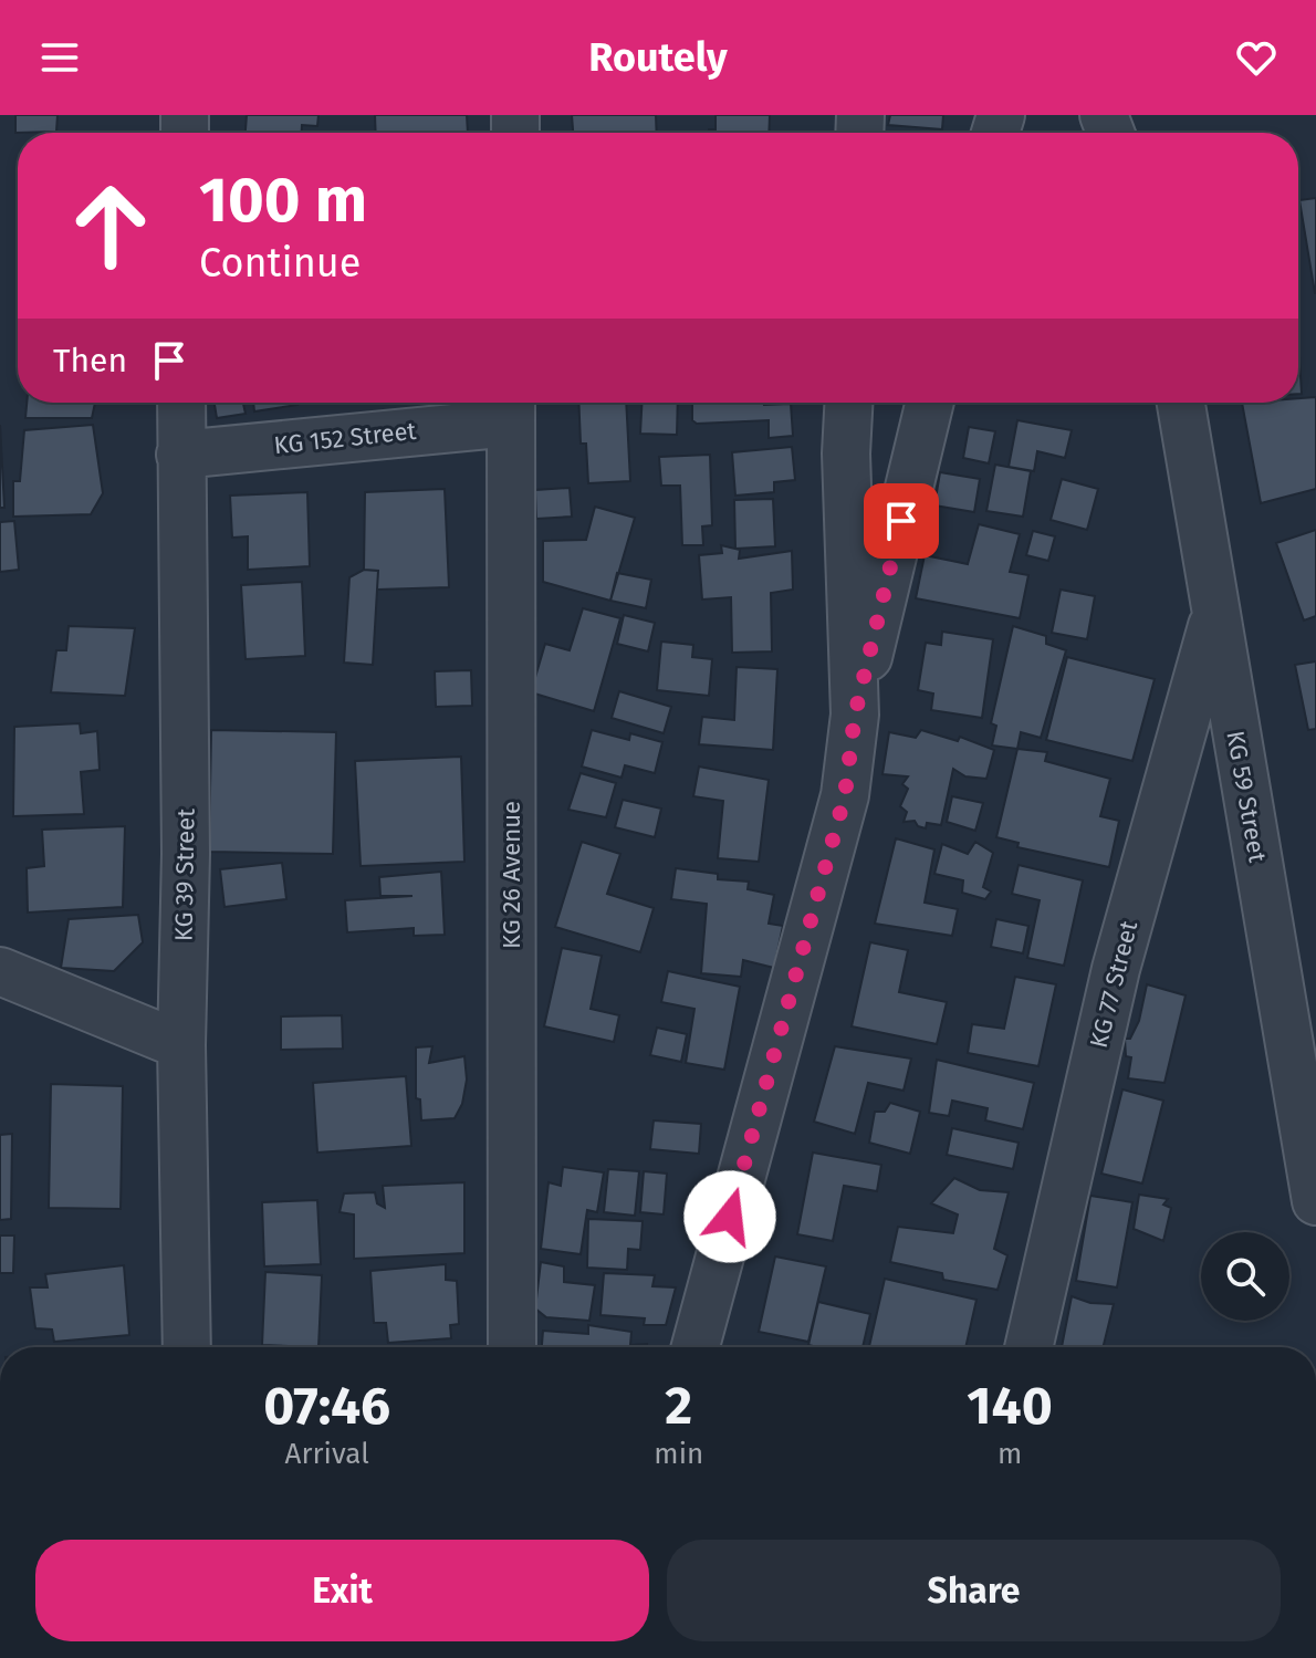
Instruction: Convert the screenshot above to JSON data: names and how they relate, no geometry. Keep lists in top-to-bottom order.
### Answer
{
  "streets": {
    "street": [
      "KG 152 Street",
      "KG 59 Street",
      "KG 39 Street",
      "KG 26 Avenue",
      "KG 77 Street"
    ]
  },
  "crossings": [
    ["KG 152 Street", "KG 39 Street"],
    ["KG 152 Street", "KG 26 Avenue"],
    ["KG 59 Street", "KG 77 Street"]
  ],
  "page": {
    "header": "Routely",
    "turn": ["100 m", "Continue"],
    "then": "Then",
    "eta": [
      "07:46",
      "Arrival",
      "2",
      "min",
      "140",
      "m"
    ],
    "buttons": ["Exit", "Share"]
  }
}
